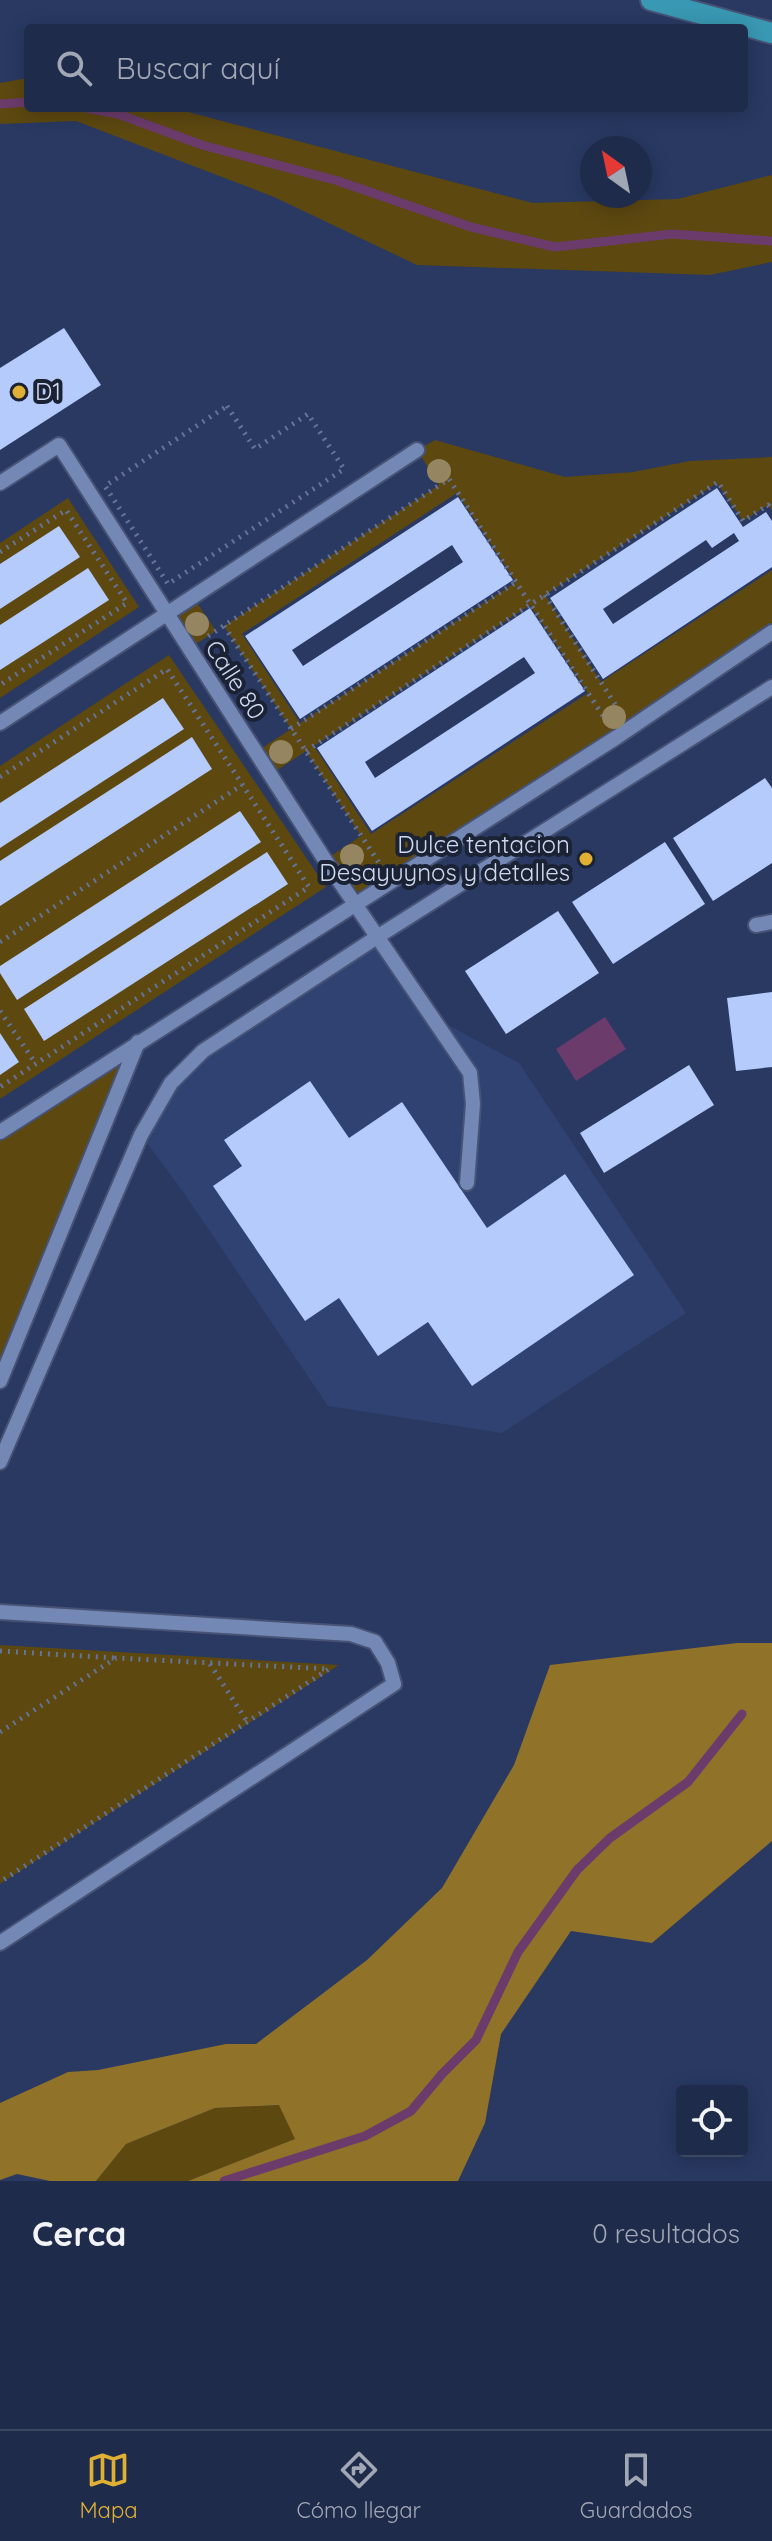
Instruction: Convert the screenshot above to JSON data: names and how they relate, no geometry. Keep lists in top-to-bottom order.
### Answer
{
  "streets": {
    "street": ["Calle 80"]
  },
  "places": ["D1", "Dulce tentacion Desayuynos y detalles"],
  "north": "top left",
  "page": {
    "search": "Buscar aquí",
    "heading": ["Cerca", "0 resultados"],
    "nav": ["Mapa", "Cómo llegar", "Guardados"]
  }
}
